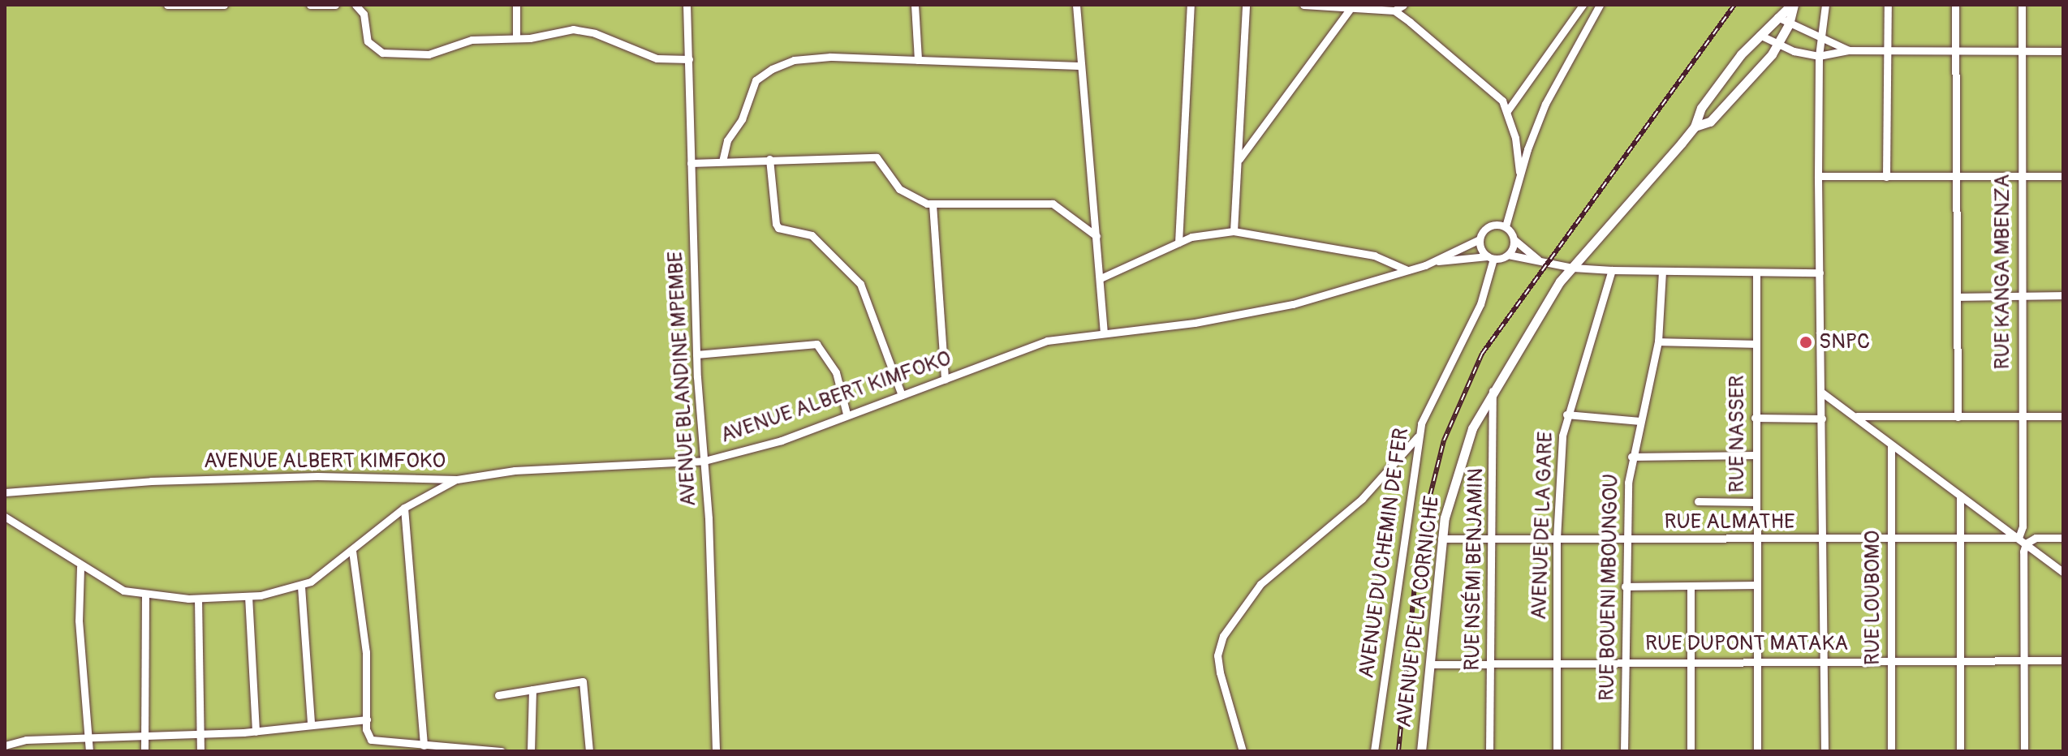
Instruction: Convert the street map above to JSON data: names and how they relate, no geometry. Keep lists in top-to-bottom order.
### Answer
{
  "streets": {
    "street": [
      "RUE KANGA MBENZA",
      "AVENUE BLANDINE MPEMBE",
      "AVENUE ALBERT KIMFOKO",
      "RUE NASSER",
      "RUE ALMATHE",
      "AVENUE DE LA GARE",
      "AVENUE DU CHEMIN DE FER",
      "RUE NSÉMI BENJAMIN",
      "RUE BOUENI MBOUNGOU",
      "RUE LOUBOMO",
      "AVENUE DE LA CORNICHE",
      "RUE DUPONT MATAKA"
    ]
  },
  "crossings": [
    ["RUE KANGA MBENZA", "RUE ALMATHE"],
    ["AVENUE BLANDINE MPEMBE", "AVENUE ALBERT KIMFOKO"],
    ["AVENUE ALBERT KIMFOKO", "AVENUE DU CHEMIN DE FER"],
    ["RUE NASSER", "RUE ALMATHE"],
    ["RUE NASSER", "RUE DUPONT MATAKA"],
    ["RUE ALMATHE", "AVENUE DE LA GARE"],
    ["RUE ALMATHE", "RUE NSÉMI BENJAMIN"],
    ["RUE ALMATHE", "RUE BOUENI MBOUNGOU"],
    ["RUE ALMATHE", "RUE LOUBOMO"],
    ["RUE ALMATHE", "AVENUE DE LA CORNICHE"],
    ["AVENUE DE LA GARE", "RUE DUPONT MATAKA"],
    ["RUE NSÉMI BENJAMIN", "AVENUE DE LA CORNICHE"],
    ["RUE NSÉMI BENJAMIN", "RUE DUPONT MATAKA"],
    ["RUE BOUENI MBOUNGOU", "RUE DUPONT MATAKA"],
    ["RUE LOUBOMO", "RUE DUPONT MATAKA"],
    ["AVENUE DE LA CORNICHE", "RUE DUPONT MATAKA"]
  ],
  "places": ["SNPC"]
}
